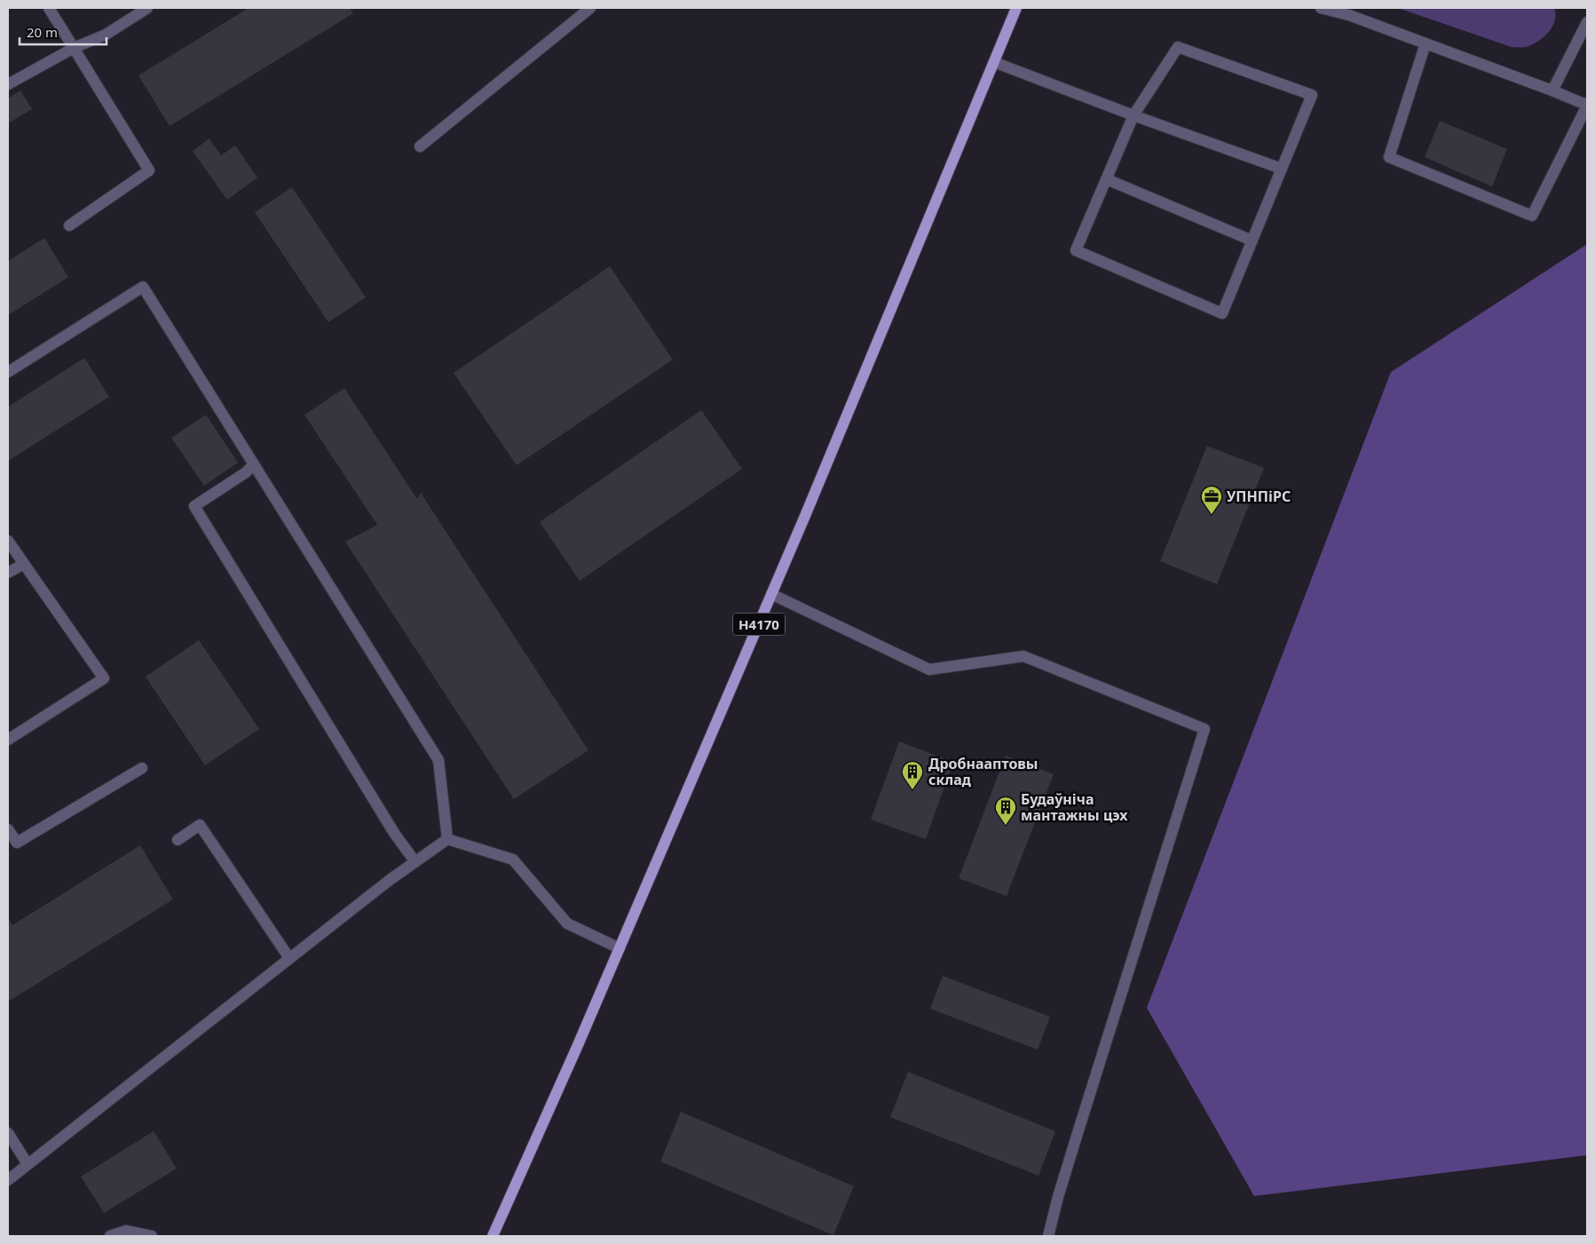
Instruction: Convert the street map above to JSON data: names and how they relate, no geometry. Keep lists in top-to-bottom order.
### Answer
{
  "streets": {
    "main road": ["Н4170"]
  },
  "places": {
    "office": ["УПНПіРС"],
    "building": ["Дробнааптовы склад", "Будаўніча мантажны цэх"]
  },
  "scale_bar": "20 m"
}
